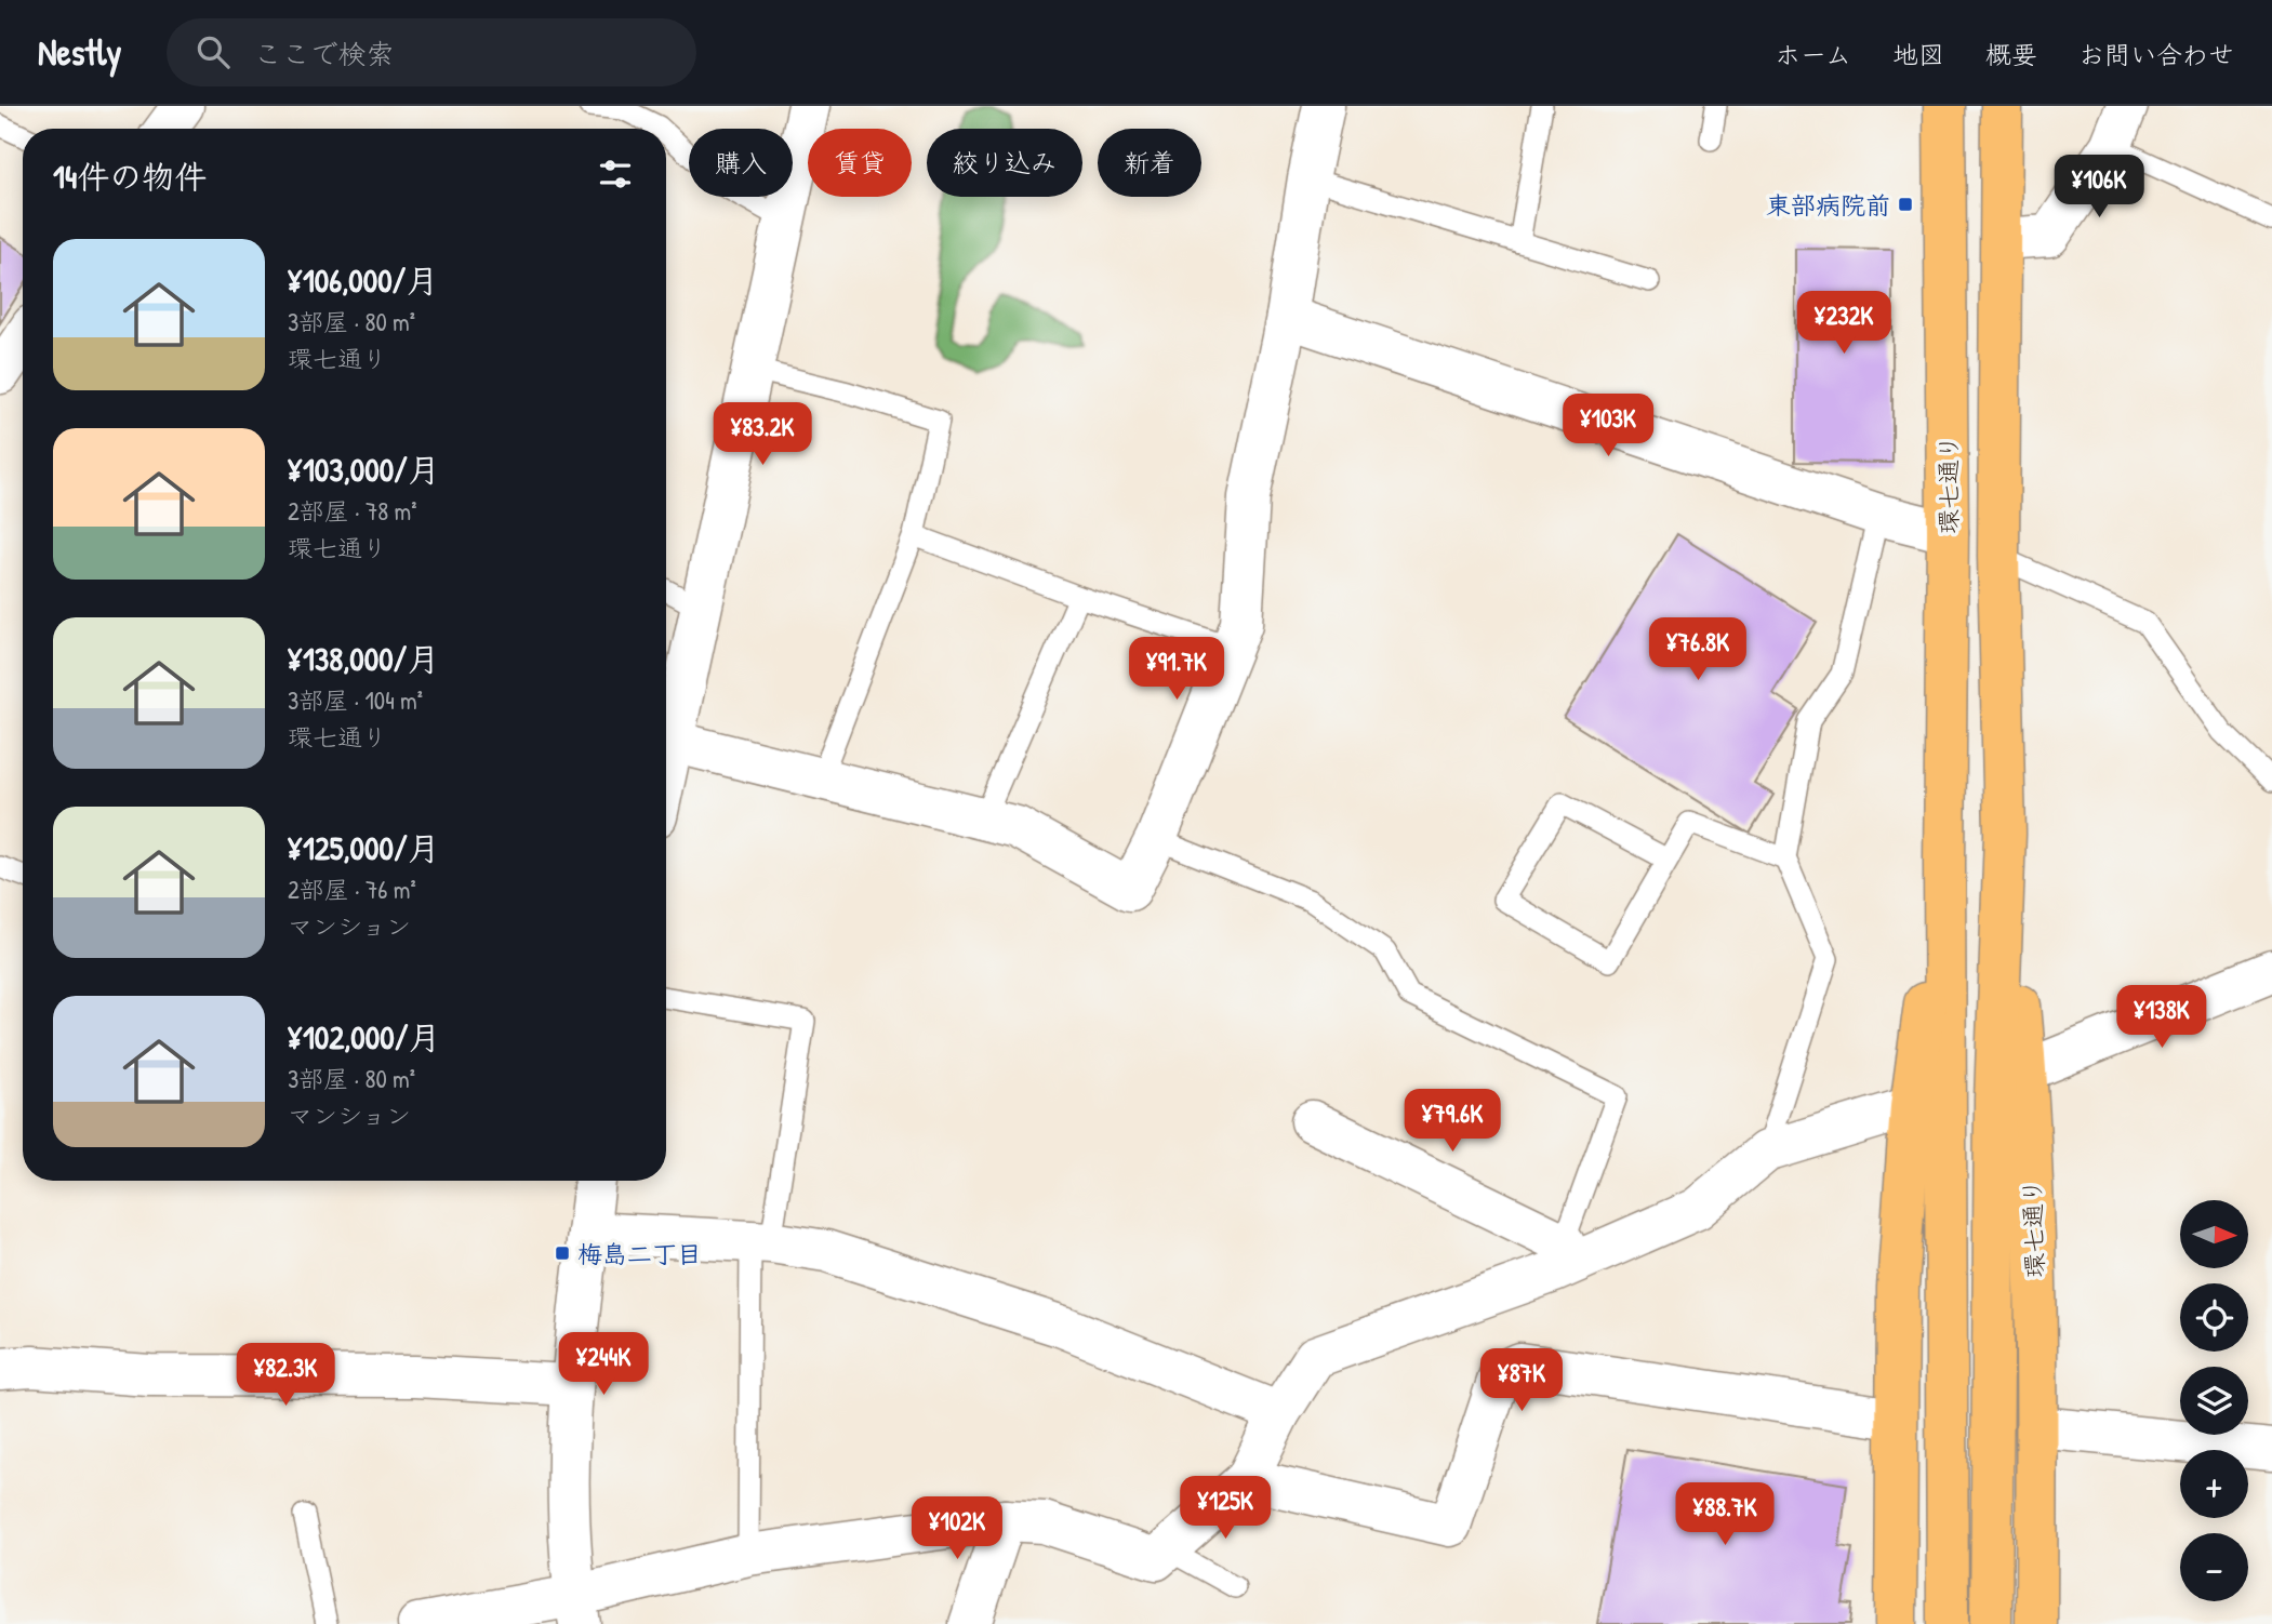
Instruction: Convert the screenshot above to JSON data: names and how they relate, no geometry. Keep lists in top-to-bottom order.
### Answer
{
  "streets": {
    "main road": ["環七通り"]
  },
  "places": {
    "transit": ["東部病院前", "梅島二丁目"]
  },
  "north": "right",
  "page": {
    "header": "Nestly",
    "search": "ここで検索",
    "nav": [
      "ホーム",
      "地図",
      "概要",
      "お問い合わせ"
    ],
    "chip": [
      "購入",
      "賃貸",
      "絞り込み",
      "新着"
    ],
    "heading": "14件の物件",
    "price": [
      "¥106K",
      "¥232K",
      "¥103K",
      "¥83.2K",
      "¥76.8K",
      "¥91.7K",
      "¥138K",
      "¥79.6K",
      "¥244K",
      "¥82.3K",
      "¥87K",
      "¥125K",
      "¥88.7K",
      "¥102K"
    ],
    "list": [
      {
        "name": "¥106,000/月",
        "note": "3部屋 · 80 m² · 環七通り"
      },
      {
        "name": "¥103,000/月",
        "note": "2部屋 · 78 m² · 環七通り"
      },
      {
        "name": "¥138,000/月",
        "note": "3部屋 · 104 m² · 環七通り"
      },
      {
        "name": "¥125,000/月",
        "note": "2部屋 · 76 m² · マンション"
      },
      {
        "name": "¥102,000/月",
        "note": "3部屋 · 80 m² · マンション"
      }
    ],
    "map_buttons": ["+", "−"]
  }
}
